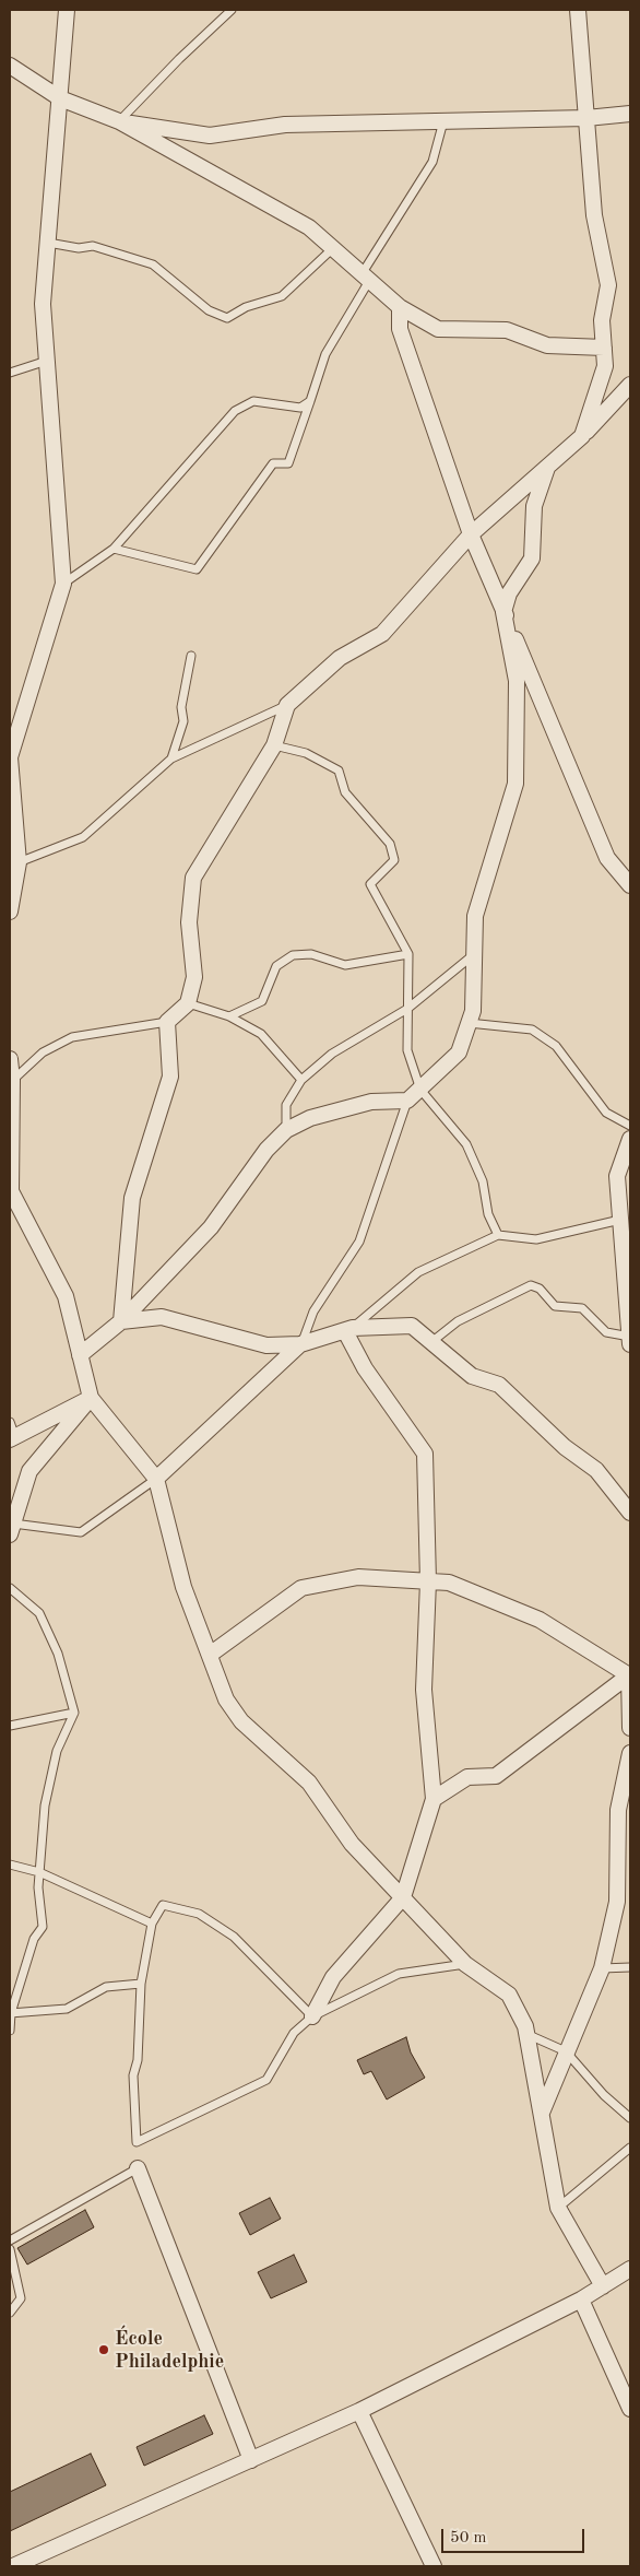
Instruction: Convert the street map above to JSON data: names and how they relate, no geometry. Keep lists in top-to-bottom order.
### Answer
{
  "places": ["École Philadelphie"],
  "scale_bar": "50 m"
}
